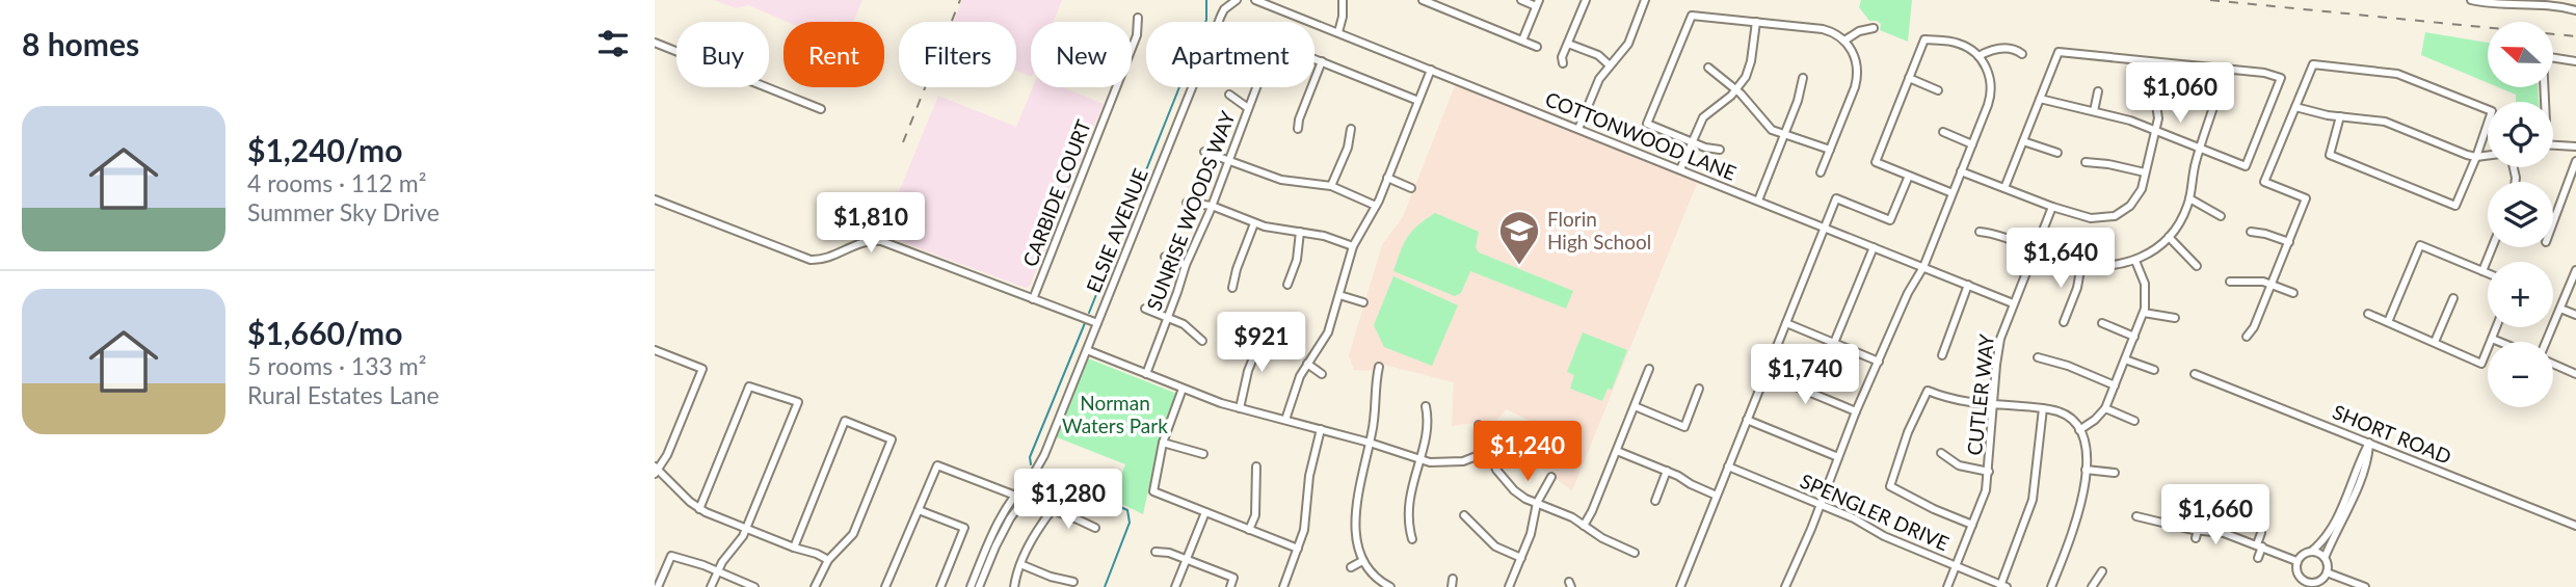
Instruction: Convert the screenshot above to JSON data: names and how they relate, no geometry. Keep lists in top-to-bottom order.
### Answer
{
  "streets": {
    "street": [
      "COTTONWOOD LANE",
      "CARBIDE COURT",
      "SUNRISE WOODS WAY",
      "ELSIE AVENUE",
      "CUTLER WAY",
      "SHORT ROAD",
      "SPENGLER DRIVE"
    ]
  },
  "crossings": [
    ["COTTONWOOD LANE", "CUTLER WAY"],
    ["CUTLER WAY", "SPENGLER DRIVE"]
  ],
  "parks": ["Norman Waters Park"],
  "places": {
    "school or university": ["Florin High School"]
  },
  "north": "left",
  "page": {
    "heading": "8 homes",
    "map_buttons": ["+", "−"],
    "chip": [
      "Buy",
      "Rent",
      "Filters",
      "New",
      "Apartment"
    ],
    "price": [
      "$1,060",
      "$1,810",
      "$1,640",
      "$921",
      "$1,740",
      "$1,240",
      "$1,280",
      "$1,660"
    ],
    "list": [
      {
        "name": "$1,240/mo",
        "note": "4 rooms · 112 m² · Summer Sky Drive"
      },
      {
        "name": "$1,660/mo",
        "note": "5 rooms · 133 m² · Rural Estates Lane"
      }
    ]
  }
}
